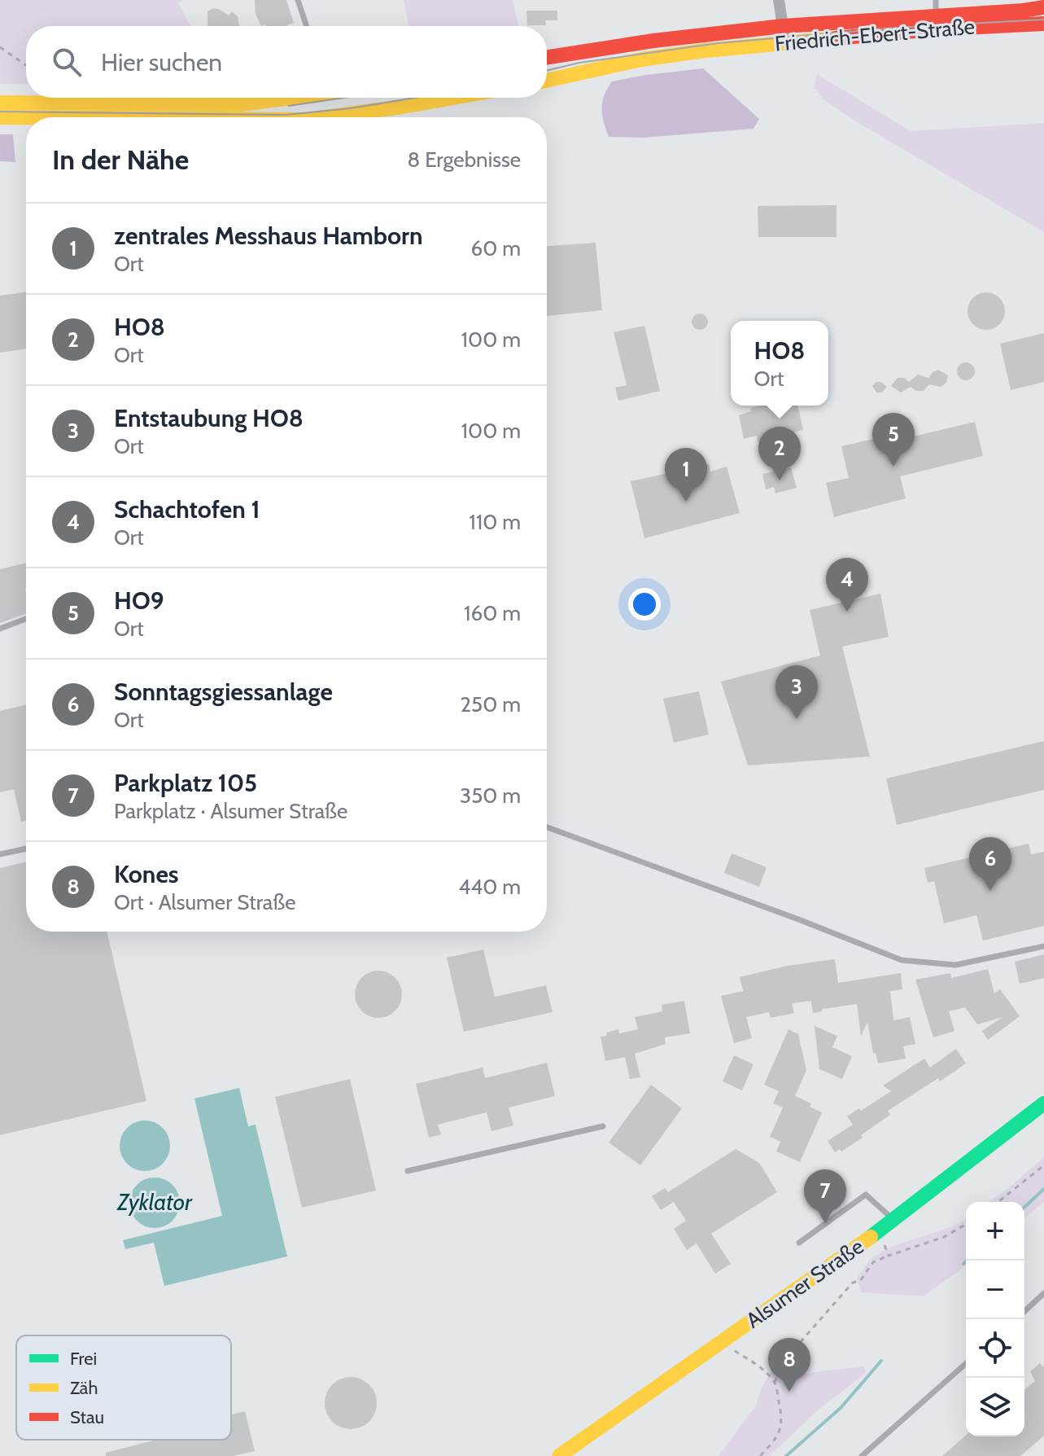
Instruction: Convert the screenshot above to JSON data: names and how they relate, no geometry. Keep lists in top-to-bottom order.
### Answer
{
  "streets": {
    "main road": ["Friedrich-Ebert-Straße", "Alsumer Straße"]
  },
  "water": ["Zyklator"],
  "legend": ["Frei", "Zäh", "Stau"],
  "page": {
    "search": "Hier suchen",
    "heading": ["In der Nähe", "8 Ergebnisse"],
    "list": [
      {
        "mark": "1",
        "name": "zentrales Messhaus Hamborn",
        "note": "Ort",
        "value": "60 m"
      },
      {
        "mark": "2",
        "name": "HO8",
        "note": "Ort",
        "value": "100 m"
      },
      {
        "mark": "3",
        "name": "Entstaubung HO8",
        "note": "Ort",
        "value": "100 m"
      },
      {
        "mark": "4",
        "name": "Schachtofen 1",
        "note": "Ort",
        "value": "110 m"
      },
      {
        "mark": "5",
        "name": "HO9",
        "note": "Ort",
        "value": "160 m"
      },
      {
        "mark": "6",
        "name": "Sonntagsgiessanlage",
        "note": "Ort",
        "value": "250 m"
      },
      {
        "mark": "7",
        "name": "Parkplatz 105",
        "note": "Parkplatz · Alsumer Straße",
        "value": "350 m"
      },
      {
        "mark": "8",
        "name": "Kones",
        "note": "Ort · Alsumer Straße",
        "value": "440 m"
      }
    ],
    "popup": ["HO8", "Ort"],
    "pins": [
      "5",
      "2",
      "1",
      "4",
      "3",
      "6",
      "7",
      "8"
    ],
    "map_buttons": ["+", "−"]
  }
}
